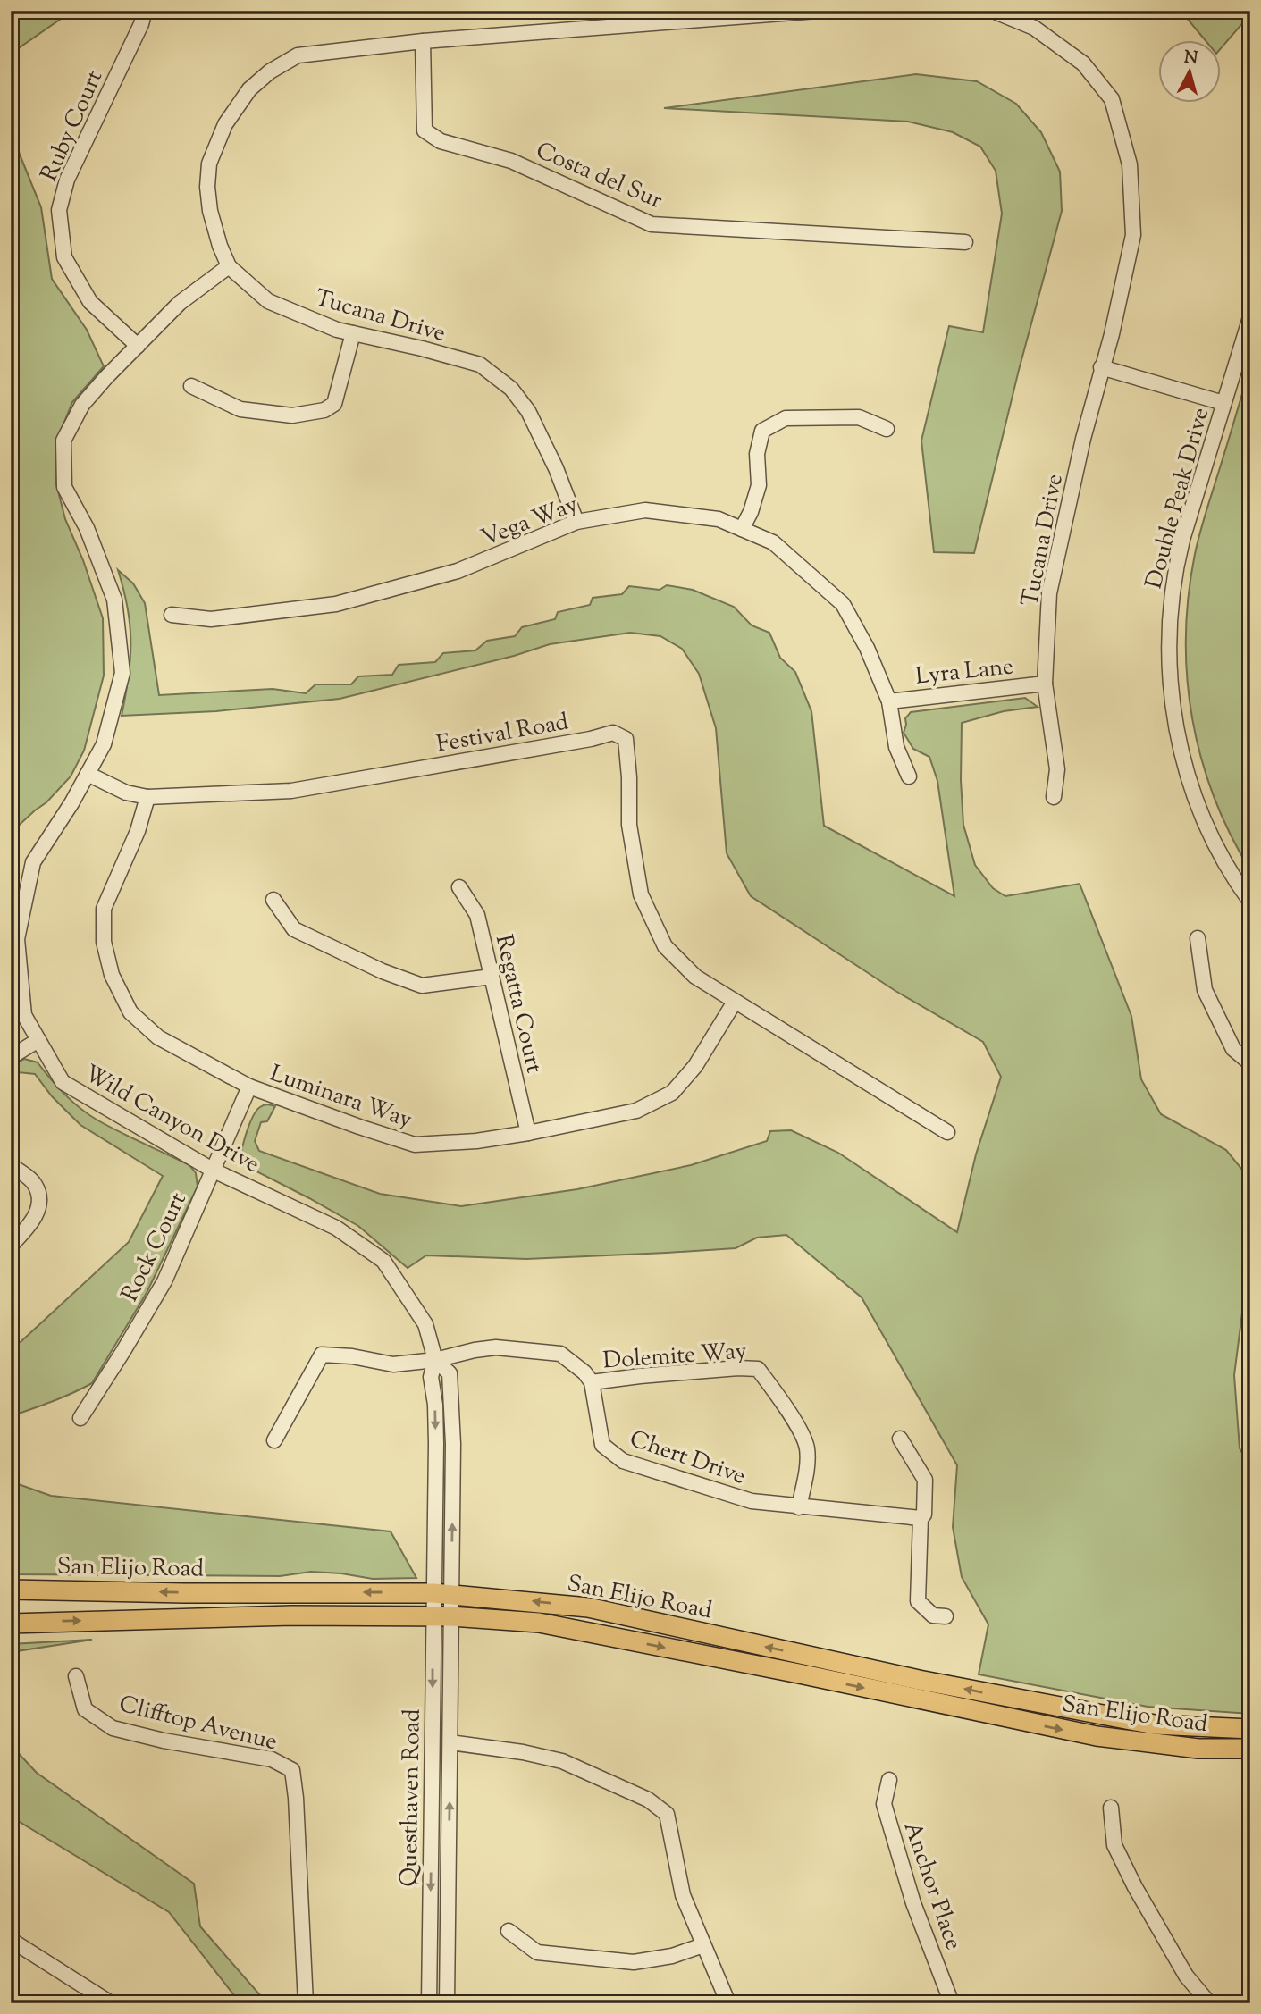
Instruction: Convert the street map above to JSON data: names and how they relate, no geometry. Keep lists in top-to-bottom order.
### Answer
{
  "streets": {
    "main road": ["San Elijo Road"],
    "street": [
      "Ruby Court",
      "Costa del Sur",
      "Tucana Drive",
      "Double Peak Drive",
      "Vega Way",
      "Lyra Lane",
      "Festival Road",
      "Regatta Court",
      "Luminara Way",
      "Wild Canyon Drive",
      "Rock Court",
      "Dolemite Way",
      "Chert Drive",
      "Clifftop Avenue",
      "Questhaven Road",
      "Anchor Place"
    ]
  },
  "crossings": [
    ["Ruby Court", "Wild Canyon Drive"],
    ["Costa del Sur", "Tucana Drive"],
    ["Tucana Drive", "Vega Way"],
    ["Tucana Drive", "Lyra Lane"],
    ["Tucana Drive", "Wild Canyon Drive"],
    ["Vega Way", "Lyra Lane"],
    ["Festival Road", "Luminara Way"],
    ["Festival Road", "Wild Canyon Drive"],
    ["Regatta Court", "Luminara Way"],
    ["Luminara Way", "Rock Court"],
    ["Wild Canyon Drive", "Rock Court"],
    ["Wild Canyon Drive", "San Elijo Road"],
    ["Wild Canyon Drive", "Questhaven Road"],
    ["Dolemite Way", "Chert Drive"],
    ["San Elijo Road", "Questhaven Road"]
  ],
  "north": "top"
}
